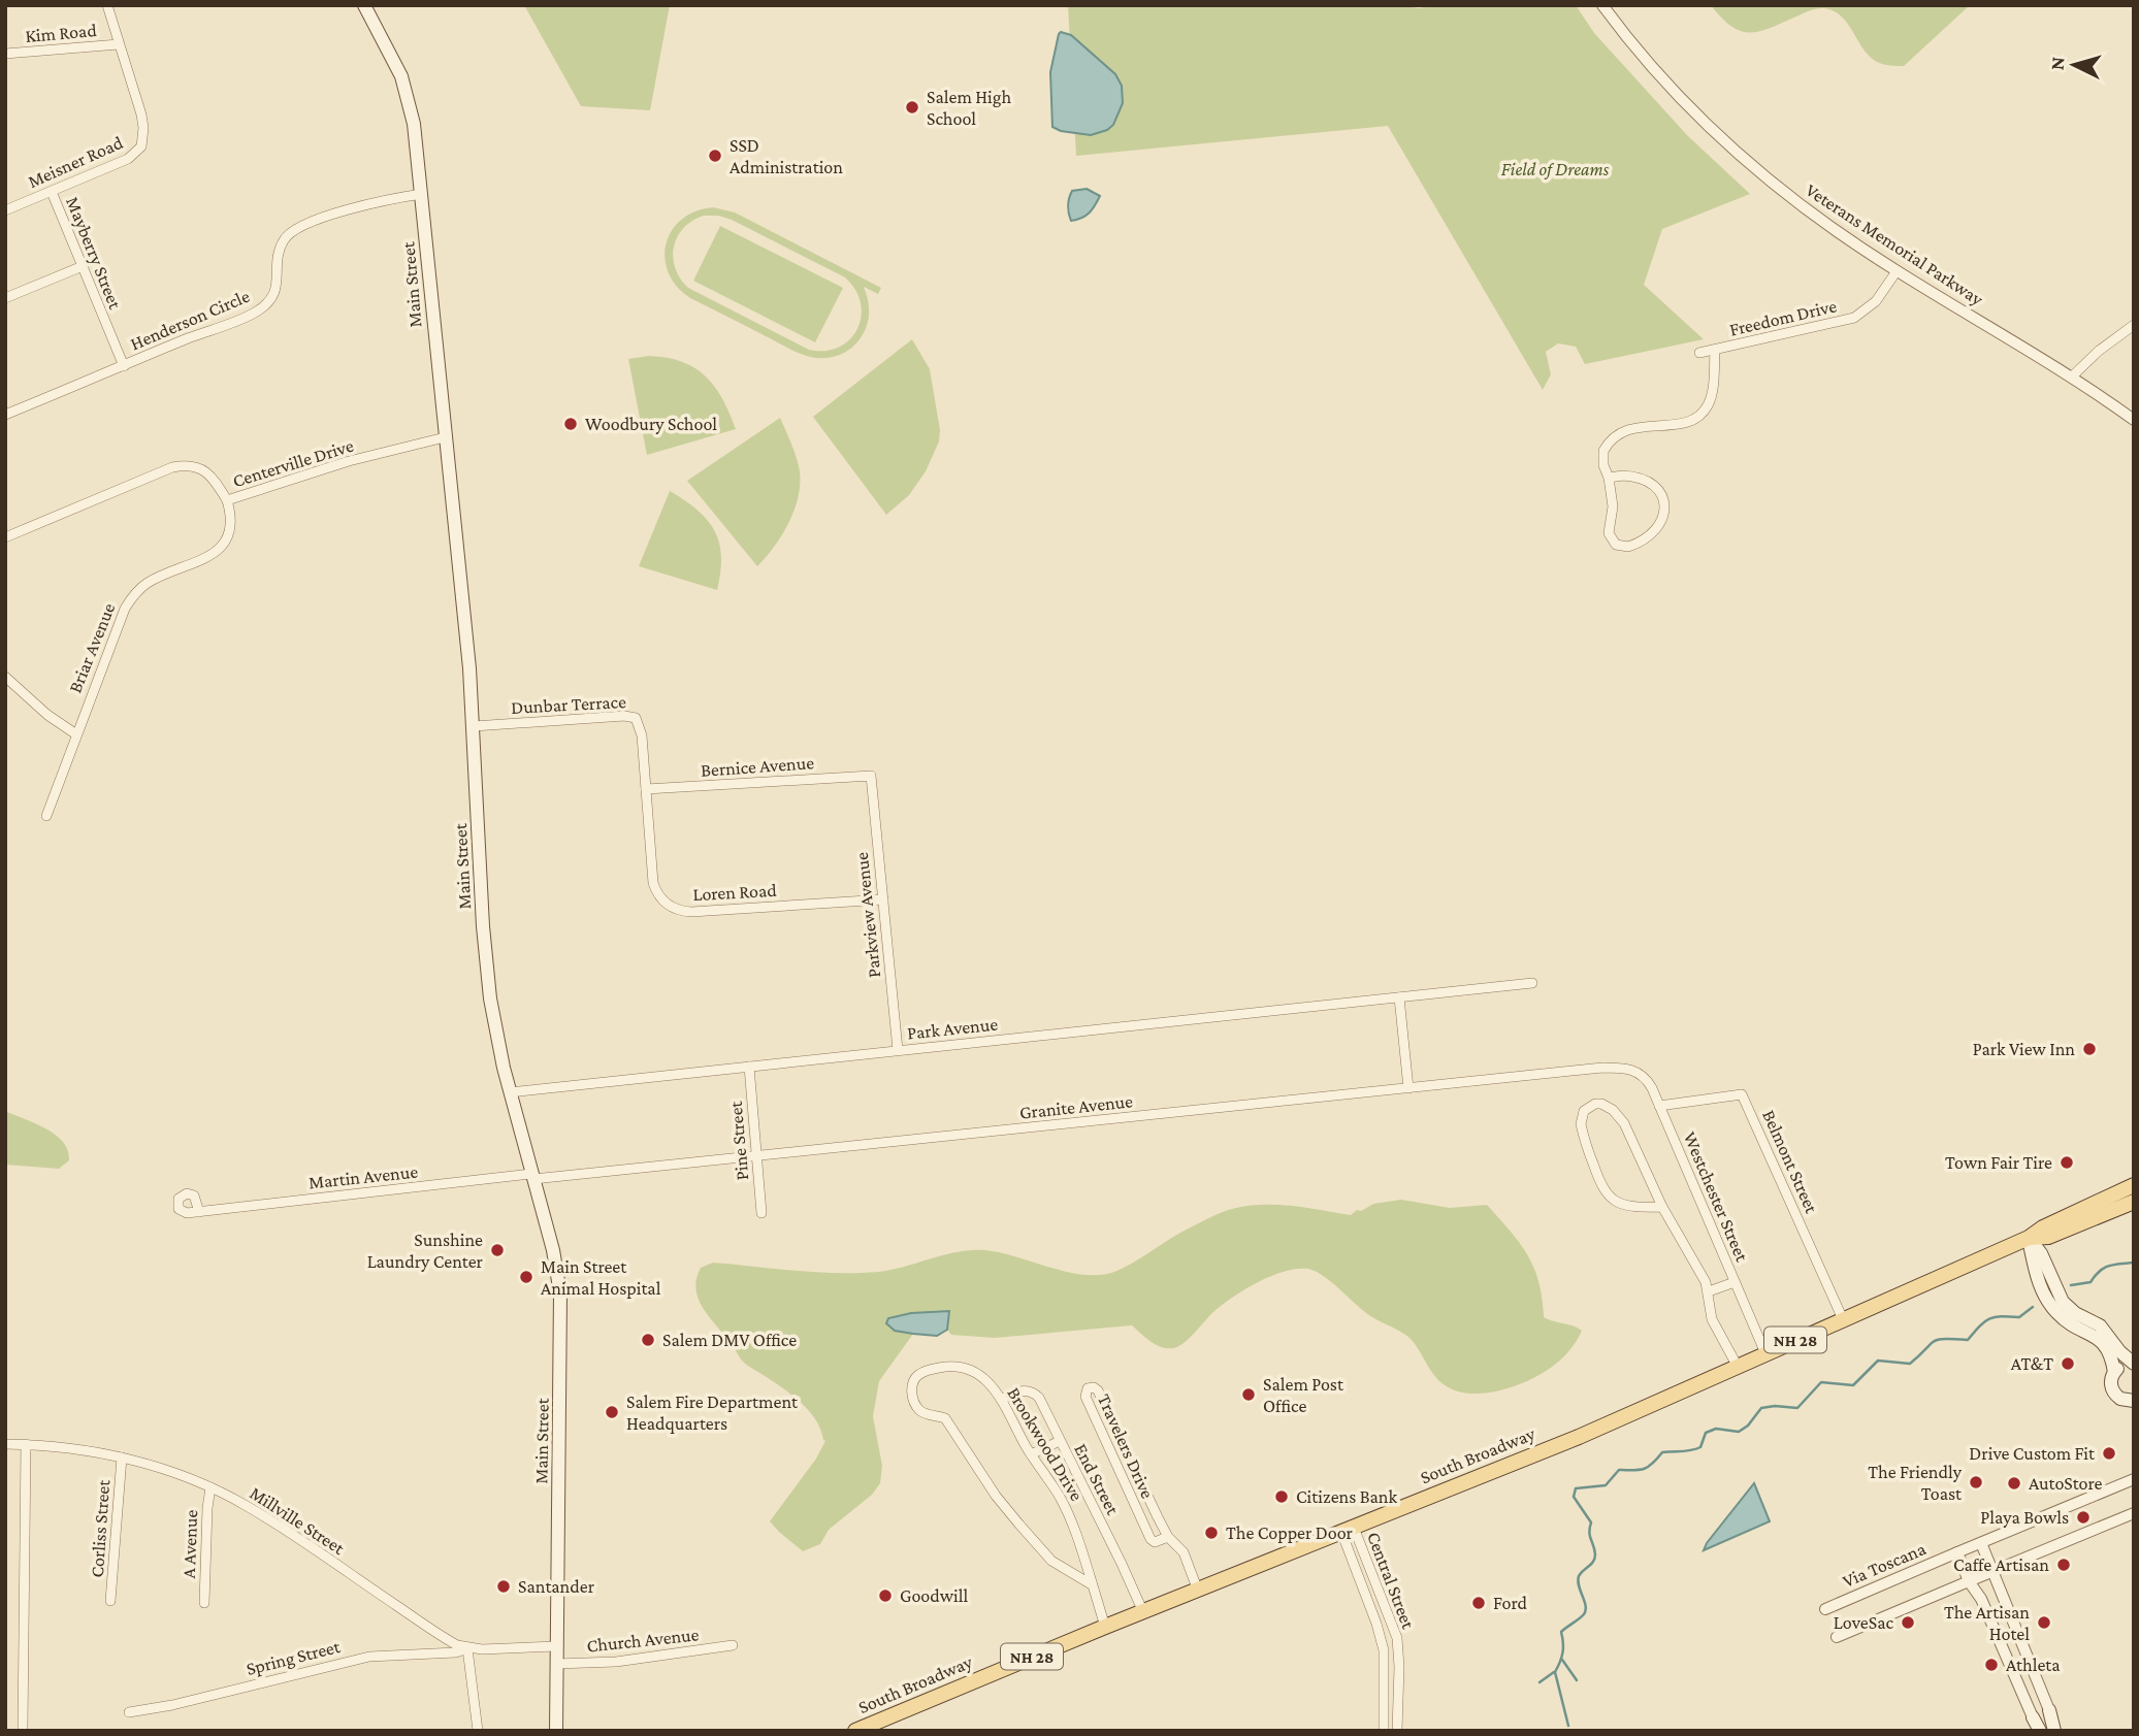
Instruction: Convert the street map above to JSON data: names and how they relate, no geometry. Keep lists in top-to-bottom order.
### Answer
{
  "streets": {
    "main road": ["Main Street", "NH 28", "South Broadway"],
    "street": [
      "Kim Road",
      "Meisner Road",
      "Veterans Memorial Parkway",
      "Mayberry Street",
      "Freedom Drive",
      "Henderson Circle",
      "Centerville Drive",
      "Briar Avenue",
      "Dunbar Terrace",
      "Bernice Avenue",
      "Loren Road",
      "Parkview Avenue",
      "Park Avenue",
      "Granite Avenue",
      "Pine Street",
      "Belmont Street",
      "Martin Avenue",
      "Westchester Street",
      "Brookwood Drive",
      "Travelers Drive",
      "End Street",
      "Millville Street",
      "Corliss Street",
      "A Avenue",
      "Via Toscana",
      "Central Street",
      "Church Avenue",
      "Spring Street"
    ]
  },
  "crossings": [
    ["Kim Road", "Meisner Road"],
    ["Meisner Road", "Mayberry Street"],
    ["Veterans Memorial Parkway", "Freedom Drive"],
    ["Mayberry Street", "Henderson Circle"],
    ["Main Street", "Henderson Circle"],
    ["Main Street", "Centerville Drive"],
    ["Main Street", "Dunbar Terrace"],
    ["Main Street", "Park Avenue"],
    ["Main Street", "Granite Avenue"],
    ["Main Street", "Martin Avenue"],
    ["Main Street", "Millville Street"],
    ["Main Street", "Church Avenue"],
    ["Centerville Drive", "Briar Avenue"],
    ["Dunbar Terrace", "Bernice Avenue"],
    ["Dunbar Terrace", "Loren Road"],
    ["Bernice Avenue", "Loren Road"],
    ["Bernice Avenue", "Parkview Avenue"],
    ["Loren Road", "Parkview Avenue"],
    ["Parkview Avenue", "Park Avenue"],
    ["Park Avenue", "Pine Street"],
    ["Granite Avenue", "Pine Street"],
    ["Granite Avenue", "Martin Avenue"],
    ["Granite Avenue", "Westchester Street"],
    ["Belmont Street", "Westchester Street"],
    ["Belmont Street", "South Broadway"],
    ["Westchester Street", "South Broadway"],
    ["Brookwood Drive", "South Broadway"],
    ["Brookwood Drive", "End Street"],
    ["Travelers Drive", "South Broadway"],
    ["South Broadway", "End Street"],
    ["South Broadway", "Central Street"],
    ["Millville Street", "Corliss Street"],
    ["Millville Street", "A Avenue"],
    ["Millville Street", "Spring Street"]
  ],
  "parks": ["Field of Dreams"],
  "places": [
    "Salem High School",
    "SSD Administration",
    "Woodbury School",
    "Park View Inn",
    "Town Fair Tire",
    "Sunshine Laundry Center",
    "Main Street Animal Hospital",
    "Salem DMV Office",
    "AT&T",
    "Salem Post Office",
    "Salem Fire Department Headquarters",
    "Drive Custom Fit",
    "The Friendly Toast",
    "AutoStore",
    "Citizens Bank",
    "Playa Bowls",
    "The Copper Door",
    "Caffe Artisan",
    "Santander",
    "Goodwill",
    "Ford",
    "LoveSac",
    "The Artisan Hotel",
    "Athleta"
  ],
  "north": "left"
}
